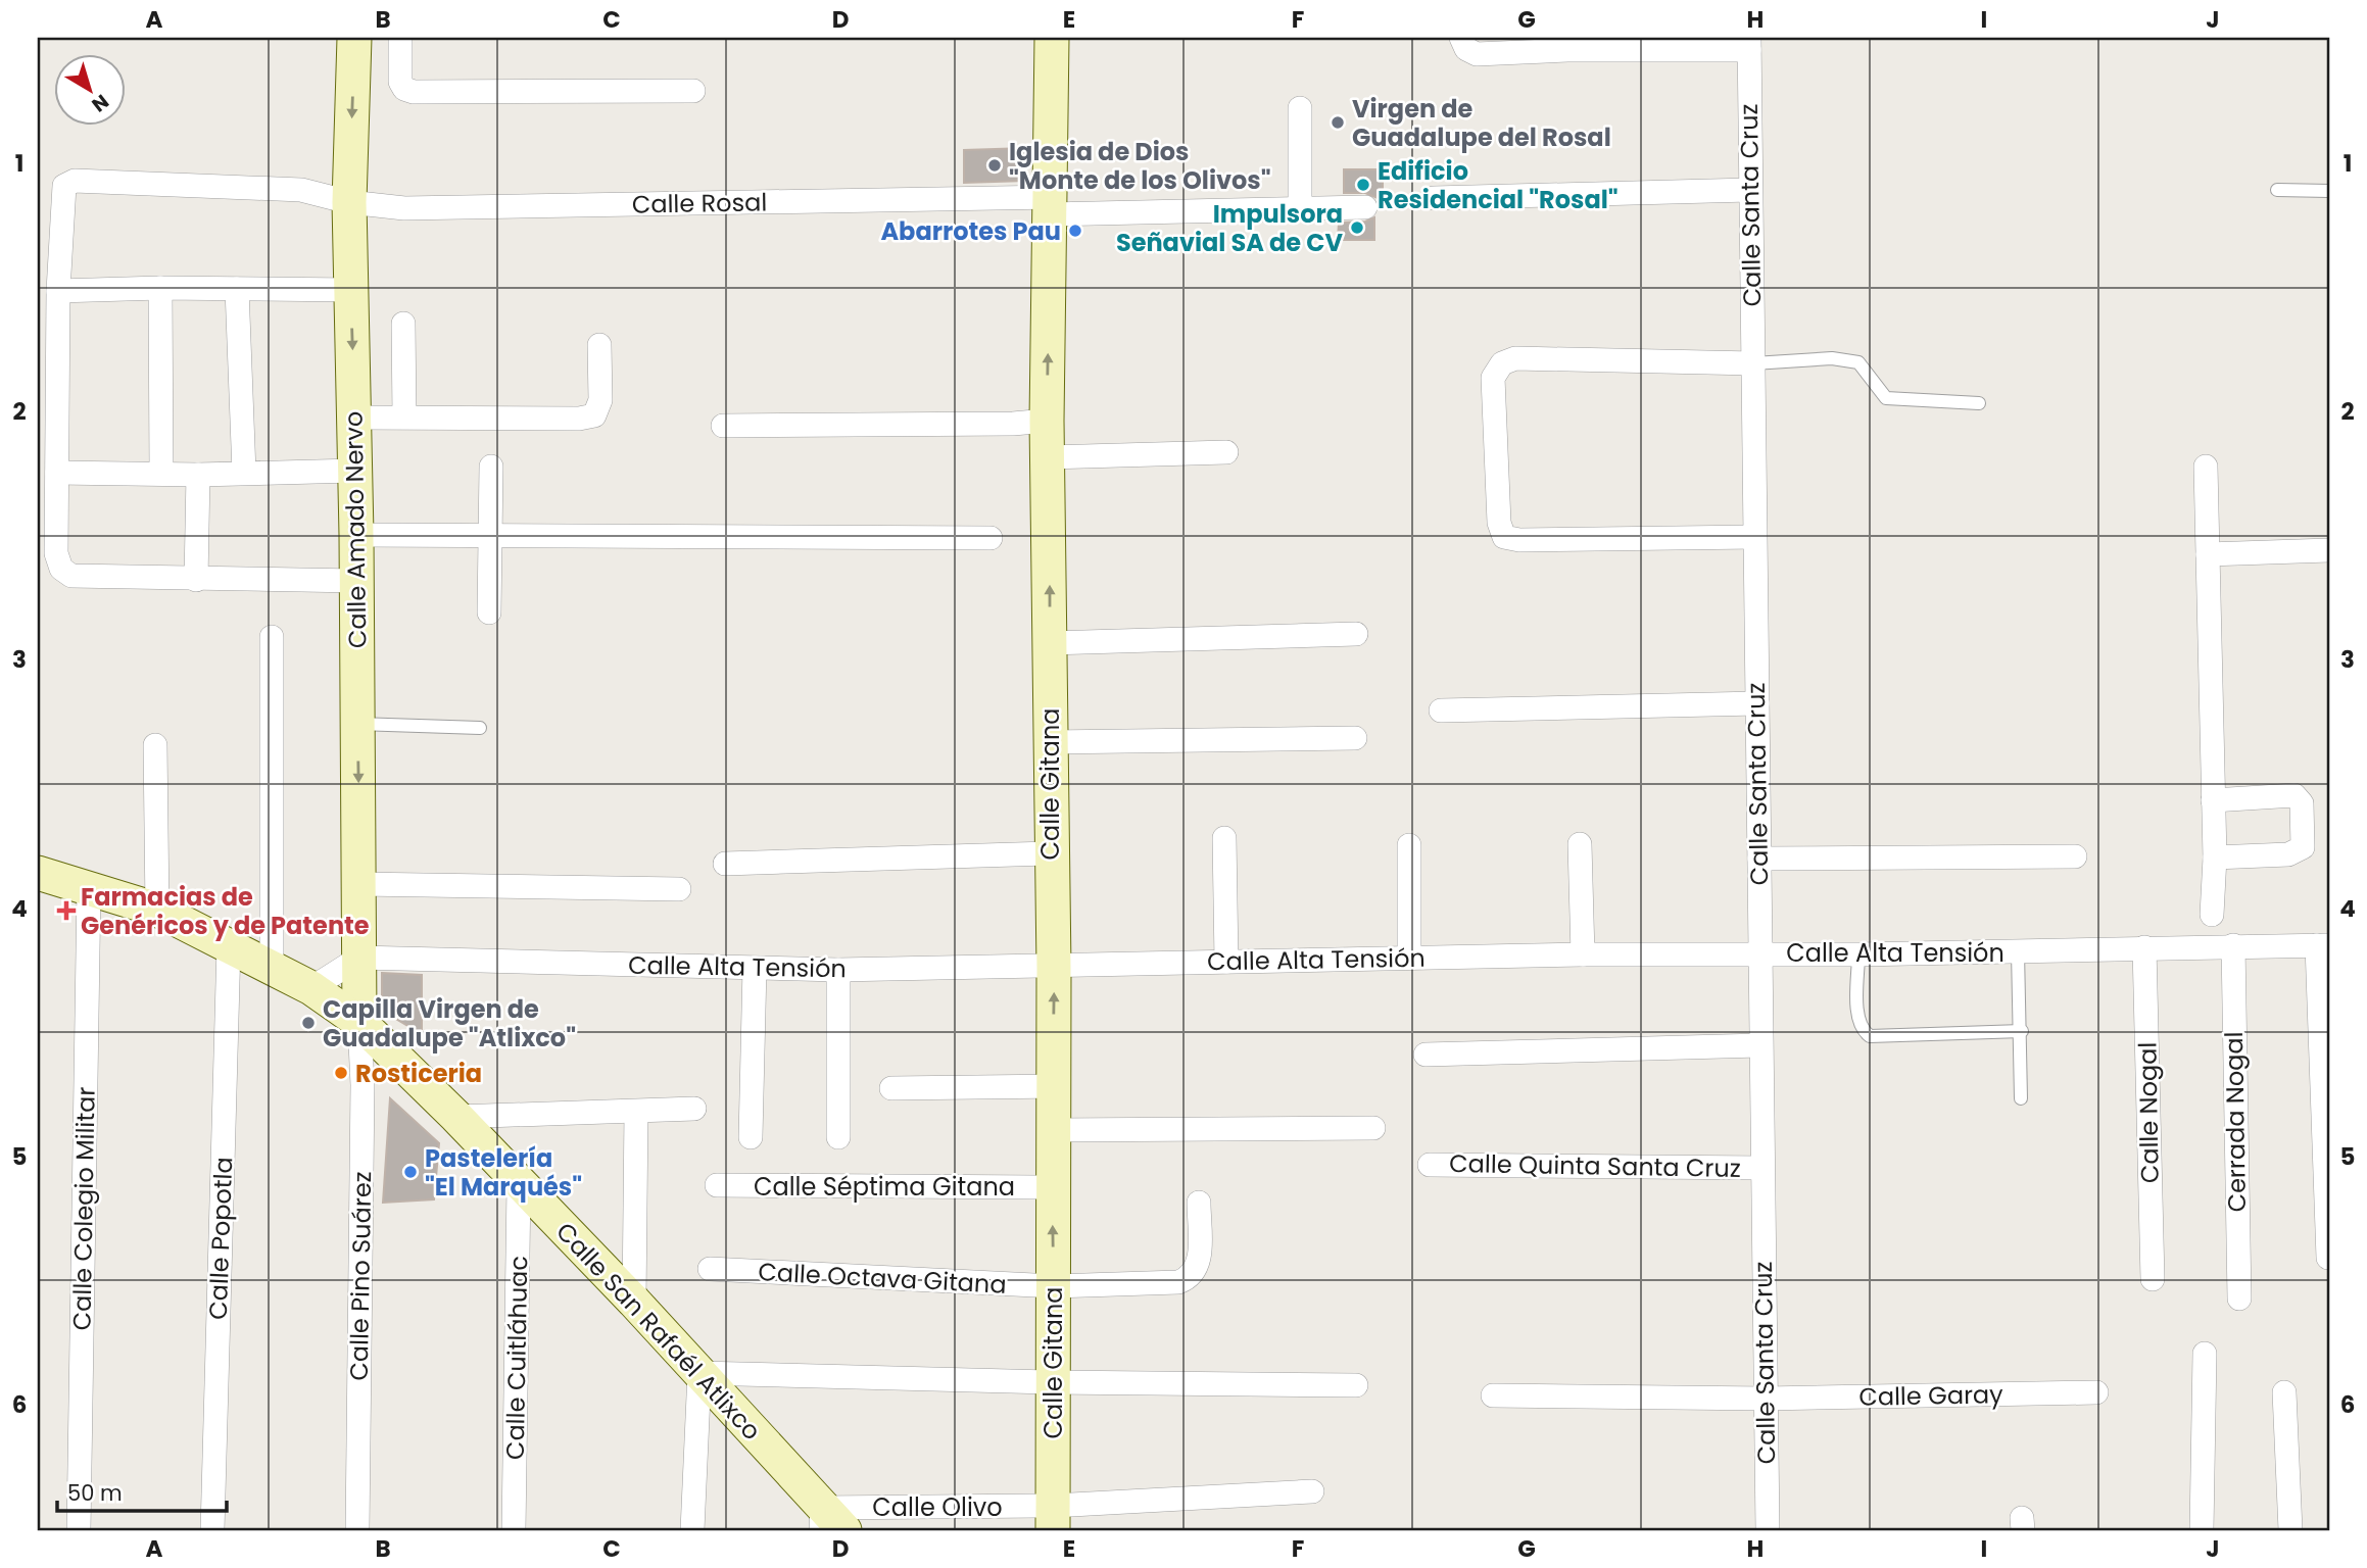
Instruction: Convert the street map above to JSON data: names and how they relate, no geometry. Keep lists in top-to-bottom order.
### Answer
{
  "streets": {
    "street": [
      "Calle Rosal",
      "Calle Santa Cruz",
      "Calle Amado Nervo",
      "Calle Gitana",
      "Calle Alta Tensión",
      "Calle Nogal",
      "Cerrada Nogal",
      "Calle Quinta Santa Cruz",
      "Calle Séptima Gitana",
      "Calle Colegio Militar",
      "Calle Popotla",
      "Calle Pino Suárez",
      "Calle Octava Gitana",
      "Calle San Rafaél Atlixco",
      "Calle Cuitláhuac",
      "Calle Garay",
      "Calle Olivo"
    ]
  },
  "crossings": [
    ["Calle Rosal", "Calle Amado Nervo"],
    ["Calle Rosal", "Calle Gitana"],
    ["Calle Santa Cruz", "Calle Alta Tensión"],
    ["Calle Santa Cruz", "Calle Quinta Santa Cruz"],
    ["Calle Santa Cruz", "Calle Garay"],
    ["Calle Amado Nervo", "Calle Alta Tensión"],
    ["Calle Amado Nervo", "Calle Pino Suárez"],
    ["Calle Amado Nervo", "Calle San Rafaél Atlixco"],
    ["Calle Gitana", "Calle Alta Tensión"],
    ["Calle Gitana", "Calle Séptima Gitana"],
    ["Calle Gitana", "Calle Octava Gitana"],
    ["Calle Gitana", "Calle Olivo"],
    ["Calle Alta Tensión", "Calle Nogal"],
    ["Calle Alta Tensión", "Cerrada Nogal"],
    ["Calle Colegio Militar", "Calle San Rafaél Atlixco"],
    ["Calle Popotla", "Calle San Rafaél Atlixco"],
    ["Calle Pino Suárez", "Calle San Rafaél Atlixco"],
    ["Calle San Rafaél Atlixco", "Calle Cuitláhuac"],
    ["Calle San Rafaél Atlixco", "Calle Olivo"]
  ],
  "places": {
    "other": [
      "Virgen de Guadalupe del Rosal",
      "Iglesia de Dios \"Monte de los Olivos\"",
      "Edificio Residencial \"Rosal\"",
      "Impulsora Señavial SA de CV",
      "Abarrotes Pau",
      "Capilla Virgen de Guadalupe \"Atlixco\"",
      "Rosticeria",
      "Pastelería \"El Marqués\""
    ],
    "health": ["Farmacias de Genéricos y de Patente"]
  },
  "scale_bar": "50 m",
  "north": "bottom right",
  "grid": {
    "columns": [
      "A",
      "B",
      "C",
      "D",
      "E",
      "F",
      "G",
      "H",
      "I",
      "J"
    ],
    "rows": [
      "1",
      "2",
      "3",
      "4",
      "5",
      "6"
    ]
  }
}
